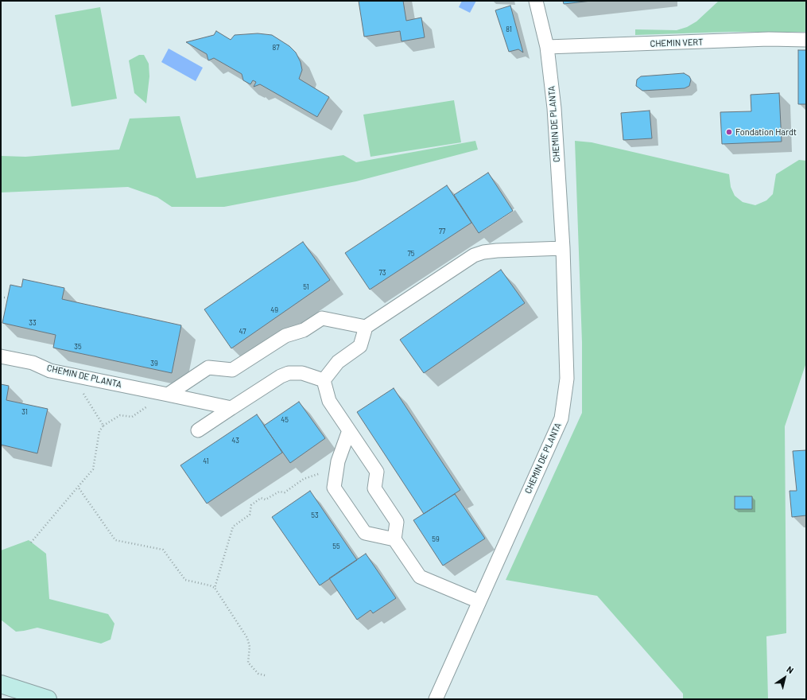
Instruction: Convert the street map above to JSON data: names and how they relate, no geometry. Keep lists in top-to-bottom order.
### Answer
{
  "streets": {
    "street": ["CHEMIN VERT", "CHEMIN DE PLANTA"]
  },
  "crossings": [
    ["CHEMIN VERT", "CHEMIN DE PLANTA"]
  ],
  "places": ["Fondation Hardt"],
  "house_numbers": [
    "81",
    "87",
    "77",
    "75",
    "73",
    "51",
    "49",
    "33",
    "47",
    "35",
    "39",
    "31",
    "45",
    "43",
    "41",
    "53",
    "59",
    "55"
  ],
  "north": "top right"
}
